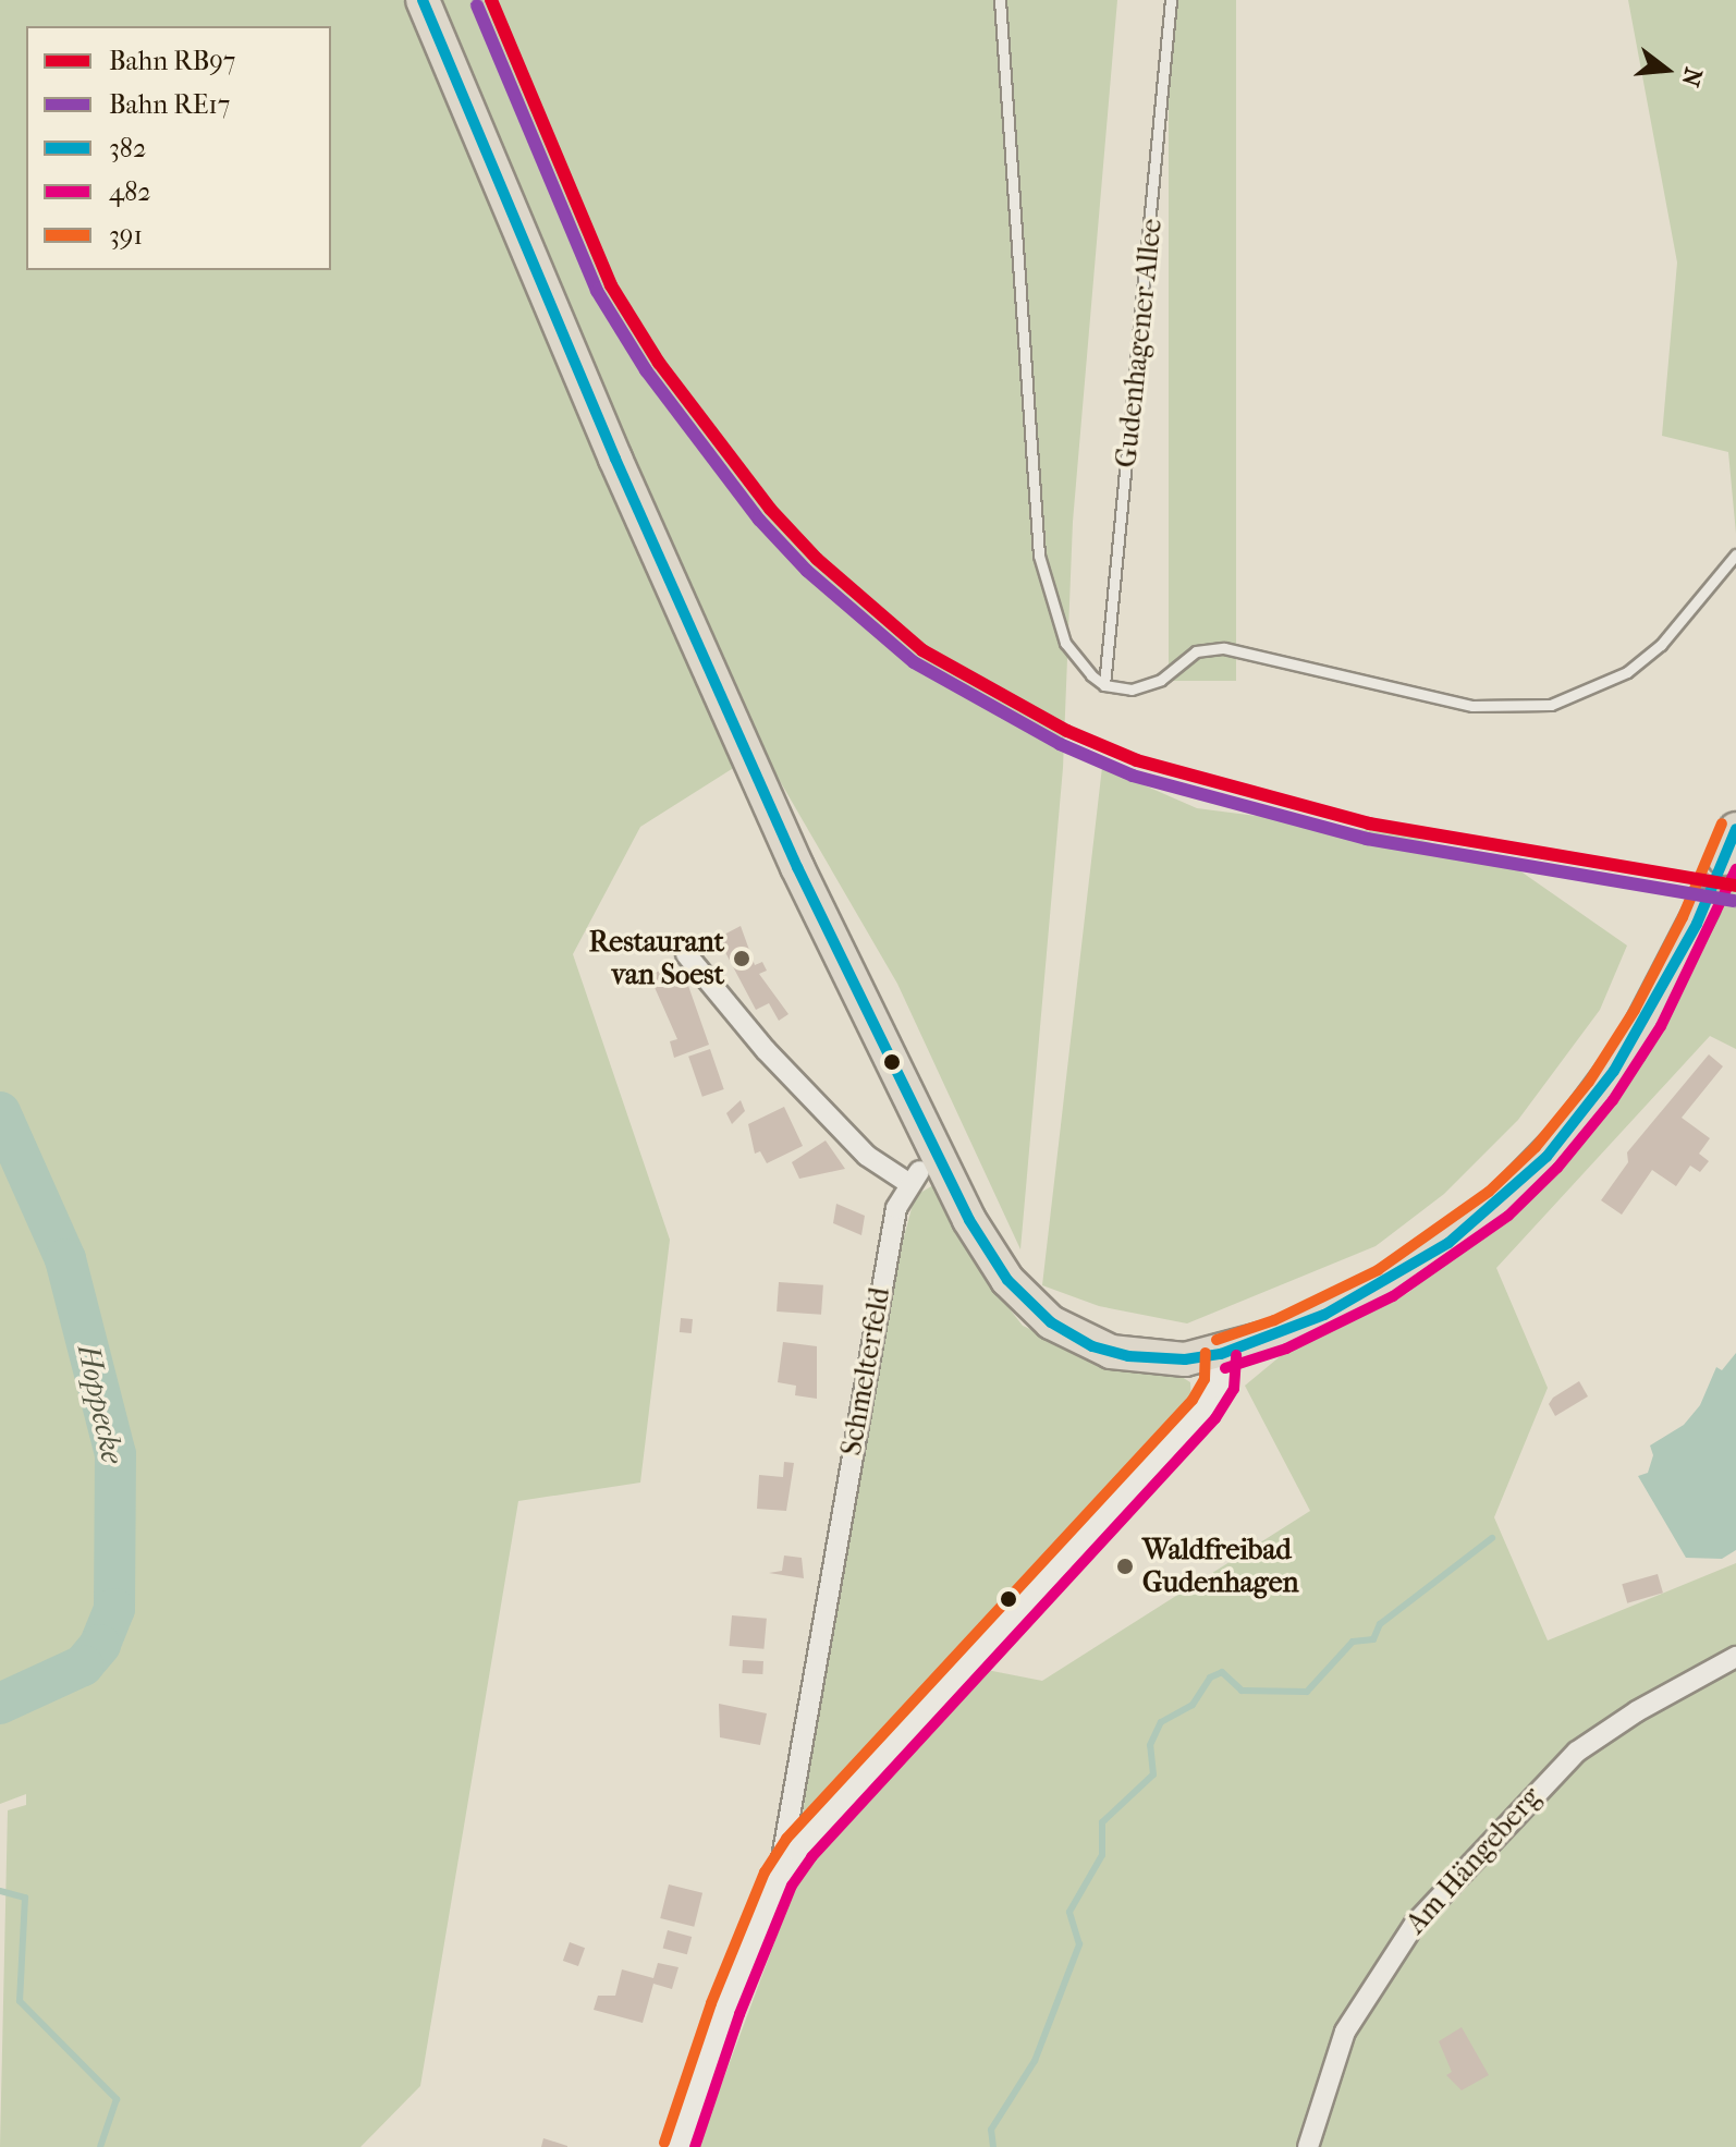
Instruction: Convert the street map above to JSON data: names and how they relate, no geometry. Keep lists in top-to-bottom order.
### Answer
{
  "streets": {
    "main road": ["Schmelterfeld"],
    "street": ["Am Hängeberg"],
    "lane": ["Gudenhagener Allee"]
  },
  "water": ["Hoppecke"],
  "places": ["Restaurant van Soest", "Waldfreibad Gudenhagen"],
  "lines": [
    "rail line RB97",
    "transit line 382",
    "rail line RE17",
    "transit line 391",
    "transit line 482"
  ],
  "legend": [
    "Bahn RB97",
    "Bahn RE17",
    "382",
    "482",
    "391"
  ],
  "north": "right"
}
